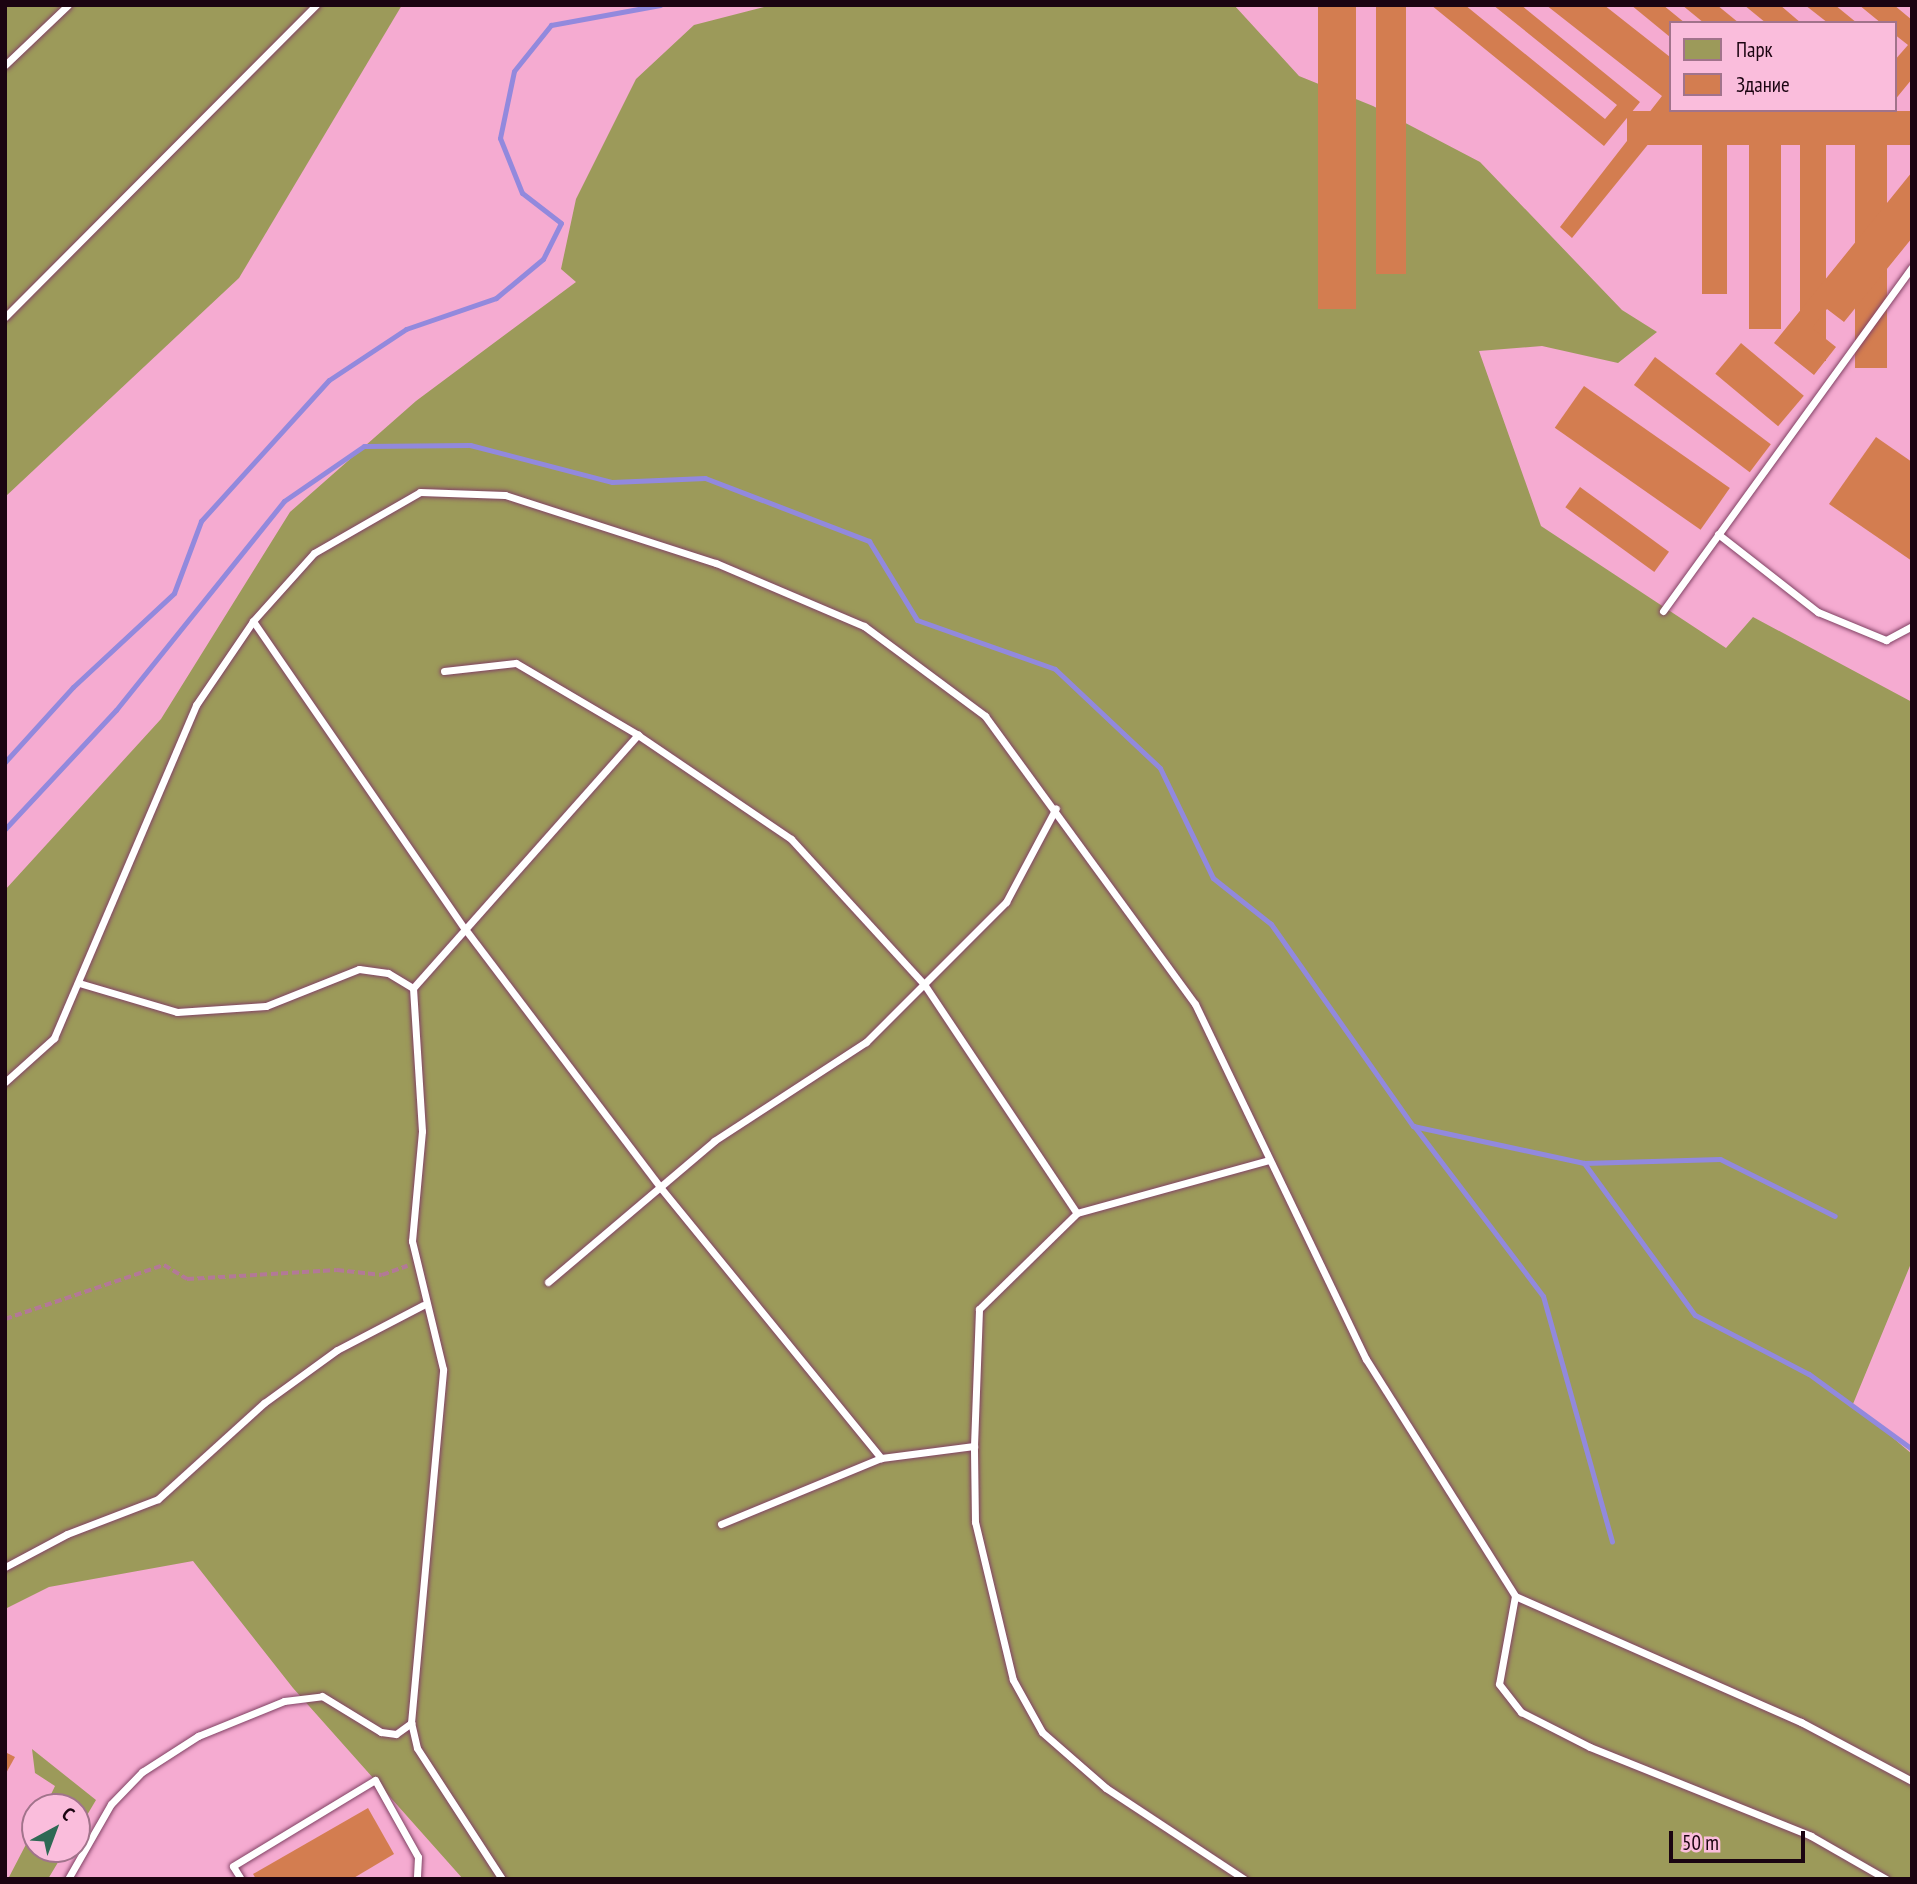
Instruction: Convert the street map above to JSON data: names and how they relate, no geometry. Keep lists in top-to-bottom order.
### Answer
{
  "legend": ["Парк", "Здание"],
  "scale_bar": "50 m",
  "north": "top right"
}
